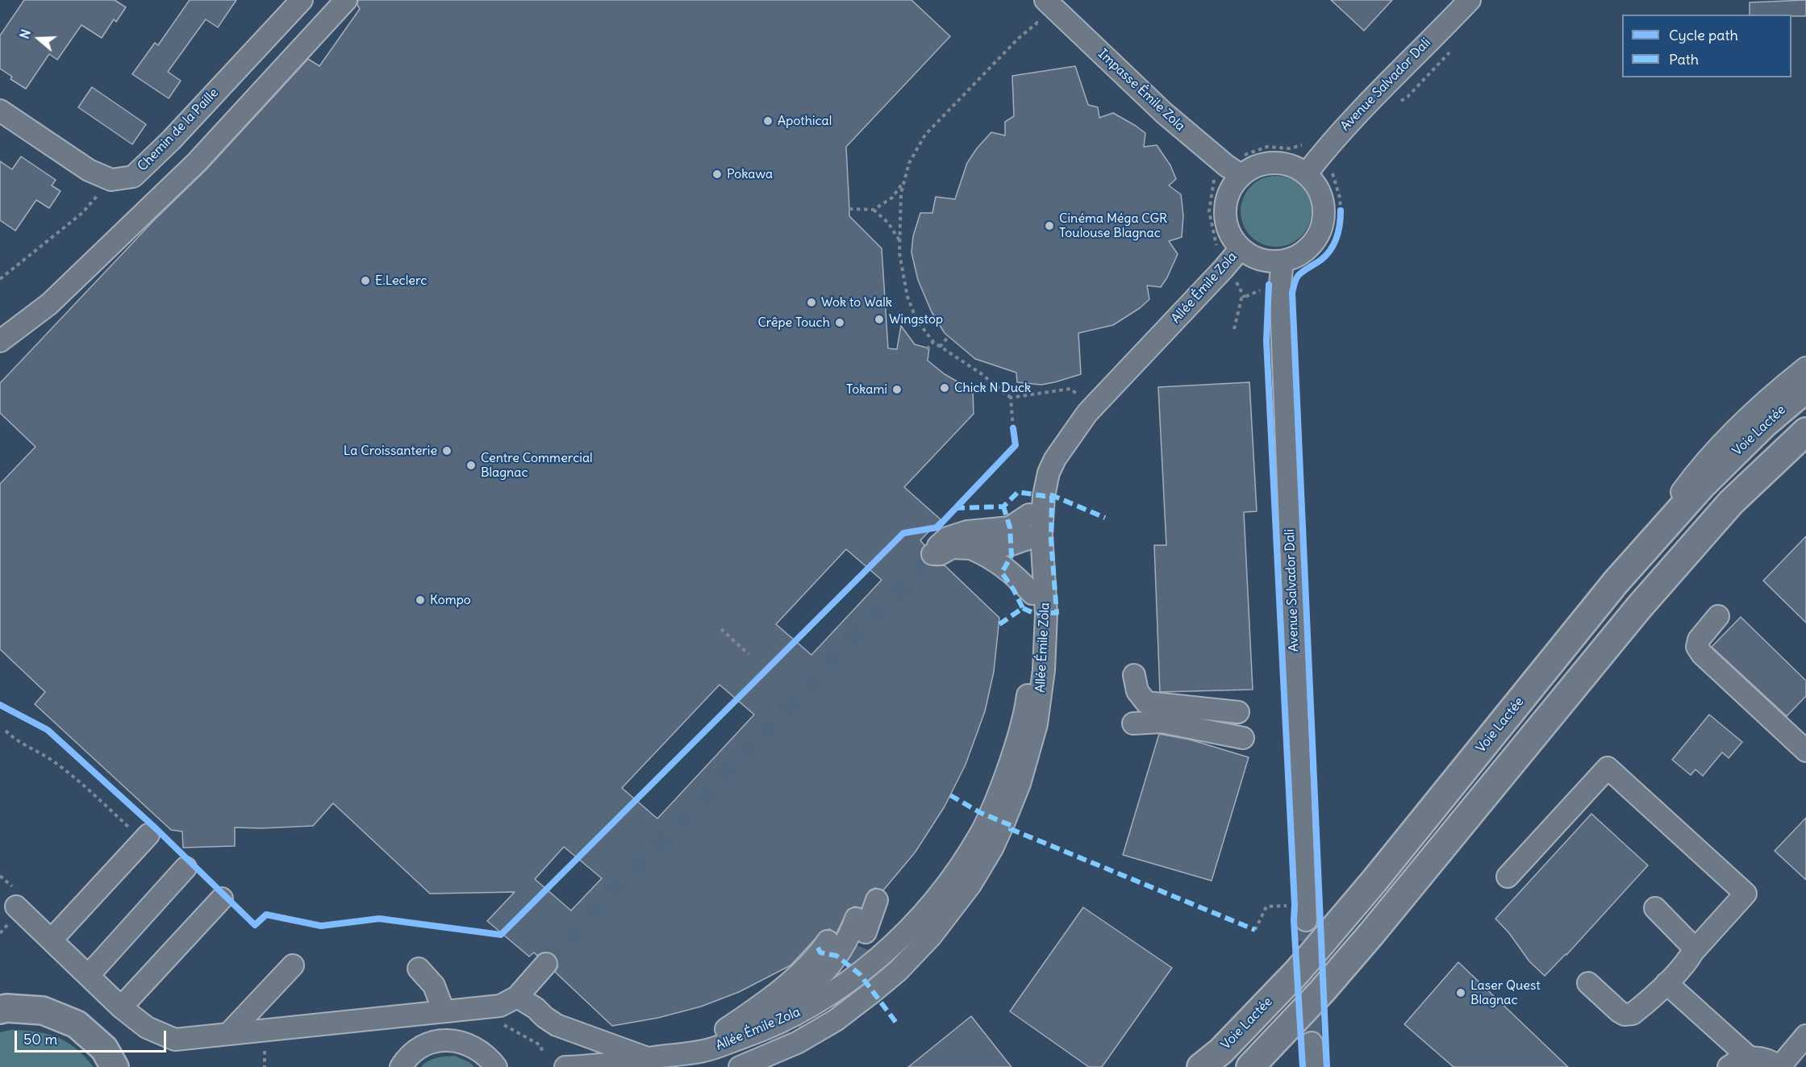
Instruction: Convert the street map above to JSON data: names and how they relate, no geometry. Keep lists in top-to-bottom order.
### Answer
{
  "streets": {
    "main road": ["Voie Lactée"],
    "street": [
      "Avenue Salvador Dali",
      "Impasse Émile Zola",
      "Chemin de la Paille",
      "Allée Émile Zola"
    ]
  },
  "crossings": [
    ["Avenue Salvador Dali", "Impasse Émile Zola"],
    ["Avenue Salvador Dali", "Allée Émile Zola"],
    ["Impasse Émile Zola", "Allée Émile Zola"]
  ],
  "places": [
    "Apothical",
    "Pokawa",
    "Cinéma Méga CGR Toulouse Blagnac",
    "E.Leclerc",
    "Wok to Walk",
    "Wingstop",
    "Crêpe Touch",
    "Chick N Duck",
    "Tokami",
    "La Croissanterie",
    "Centre Commercial Blagnac",
    "Kompo",
    "Laser Quest Blagnac"
  ],
  "legend": ["Cycle path", "Path"],
  "scale_bar": "50 m",
  "north": "left"
}
